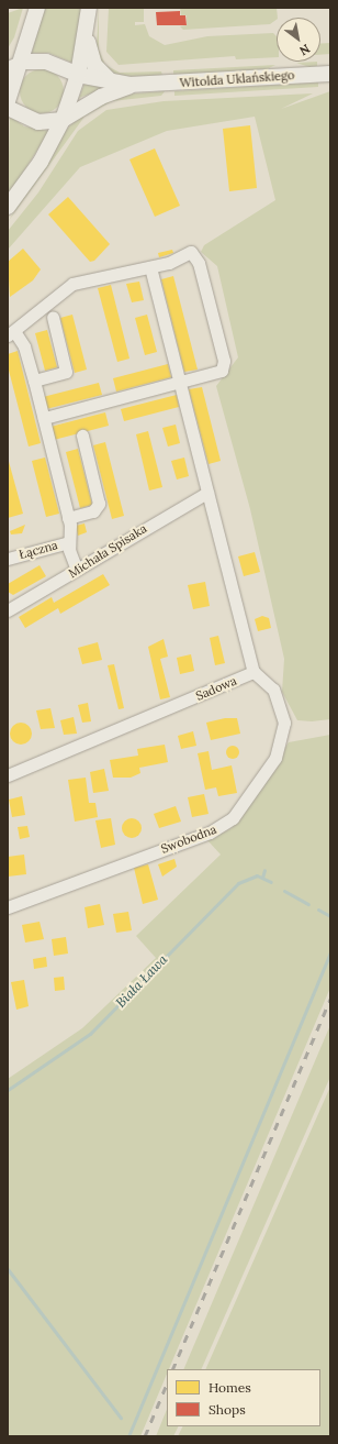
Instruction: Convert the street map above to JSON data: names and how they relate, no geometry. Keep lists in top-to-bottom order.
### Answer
{
  "streets": {
    "street": [
      "Witolda Uklańskiego",
      "Łączna",
      "Michała Spisaka",
      "Sadowa",
      "Swobodna"
    ]
  },
  "crossings": [
    ["Sadowa", "Swobodna"]
  ],
  "water": ["Biała Ława"],
  "legend": ["Homes", "Shops"],
  "north": "bottom right"
}
